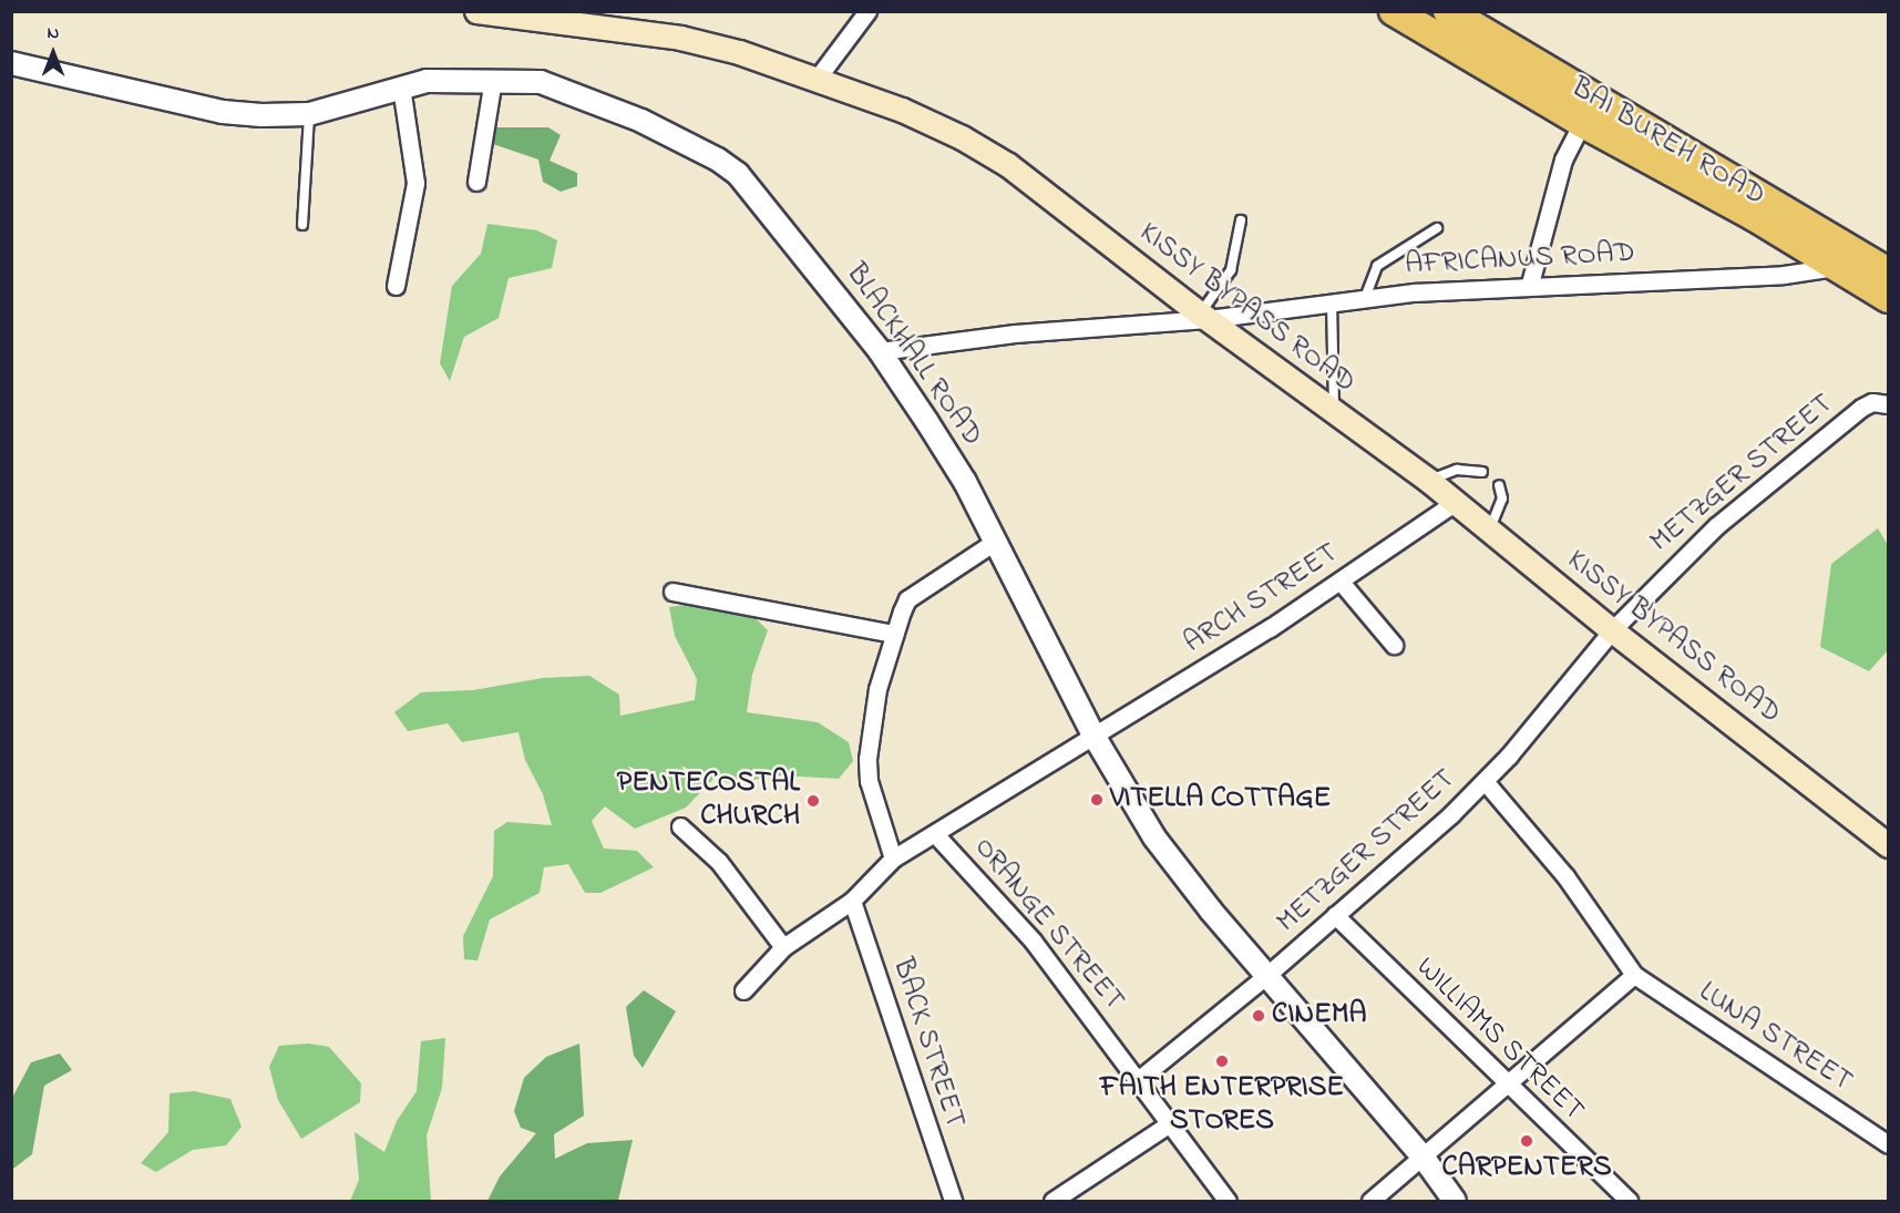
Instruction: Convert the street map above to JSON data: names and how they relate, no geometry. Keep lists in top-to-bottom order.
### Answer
{
  "streets": {
    "highway": ["BAI BUREH ROAD"],
    "main road": ["KISSY BYPASS ROAD"],
    "street": [
      "AFRICANUS ROAD",
      "BLACKHALL ROAD",
      "METZGER STREET",
      "ARCH STREET",
      "ORANGE STREET",
      "LUNA STREET",
      "WILLIAMS STREET",
      "BACK STREET"
    ]
  },
  "crossings": [
    ["AFRICANUS ROAD", "KISSY BYPASS ROAD"],
    ["AFRICANUS ROAD", "BLACKHALL ROAD"],
    ["KISSY BYPASS ROAD", "METZGER STREET"],
    ["KISSY BYPASS ROAD", "ARCH STREET"],
    ["BLACKHALL ROAD", "METZGER STREET"],
    ["BLACKHALL ROAD", "ARCH STREET"],
    ["BLACKHALL ROAD", "ORANGE STREET"],
    ["METZGER STREET", "ORANGE STREET"],
    ["METZGER STREET", "WILLIAMS STREET"],
    ["ARCH STREET", "ORANGE STREET"]
  ],
  "places": [
    "VITELLA COTTAGE",
    "PENTECOSTAL CHURCH",
    "CINEMA",
    "FAITH ENTERPRISE STORES",
    "CARPENTERS"
  ],
  "north": "top"
}
